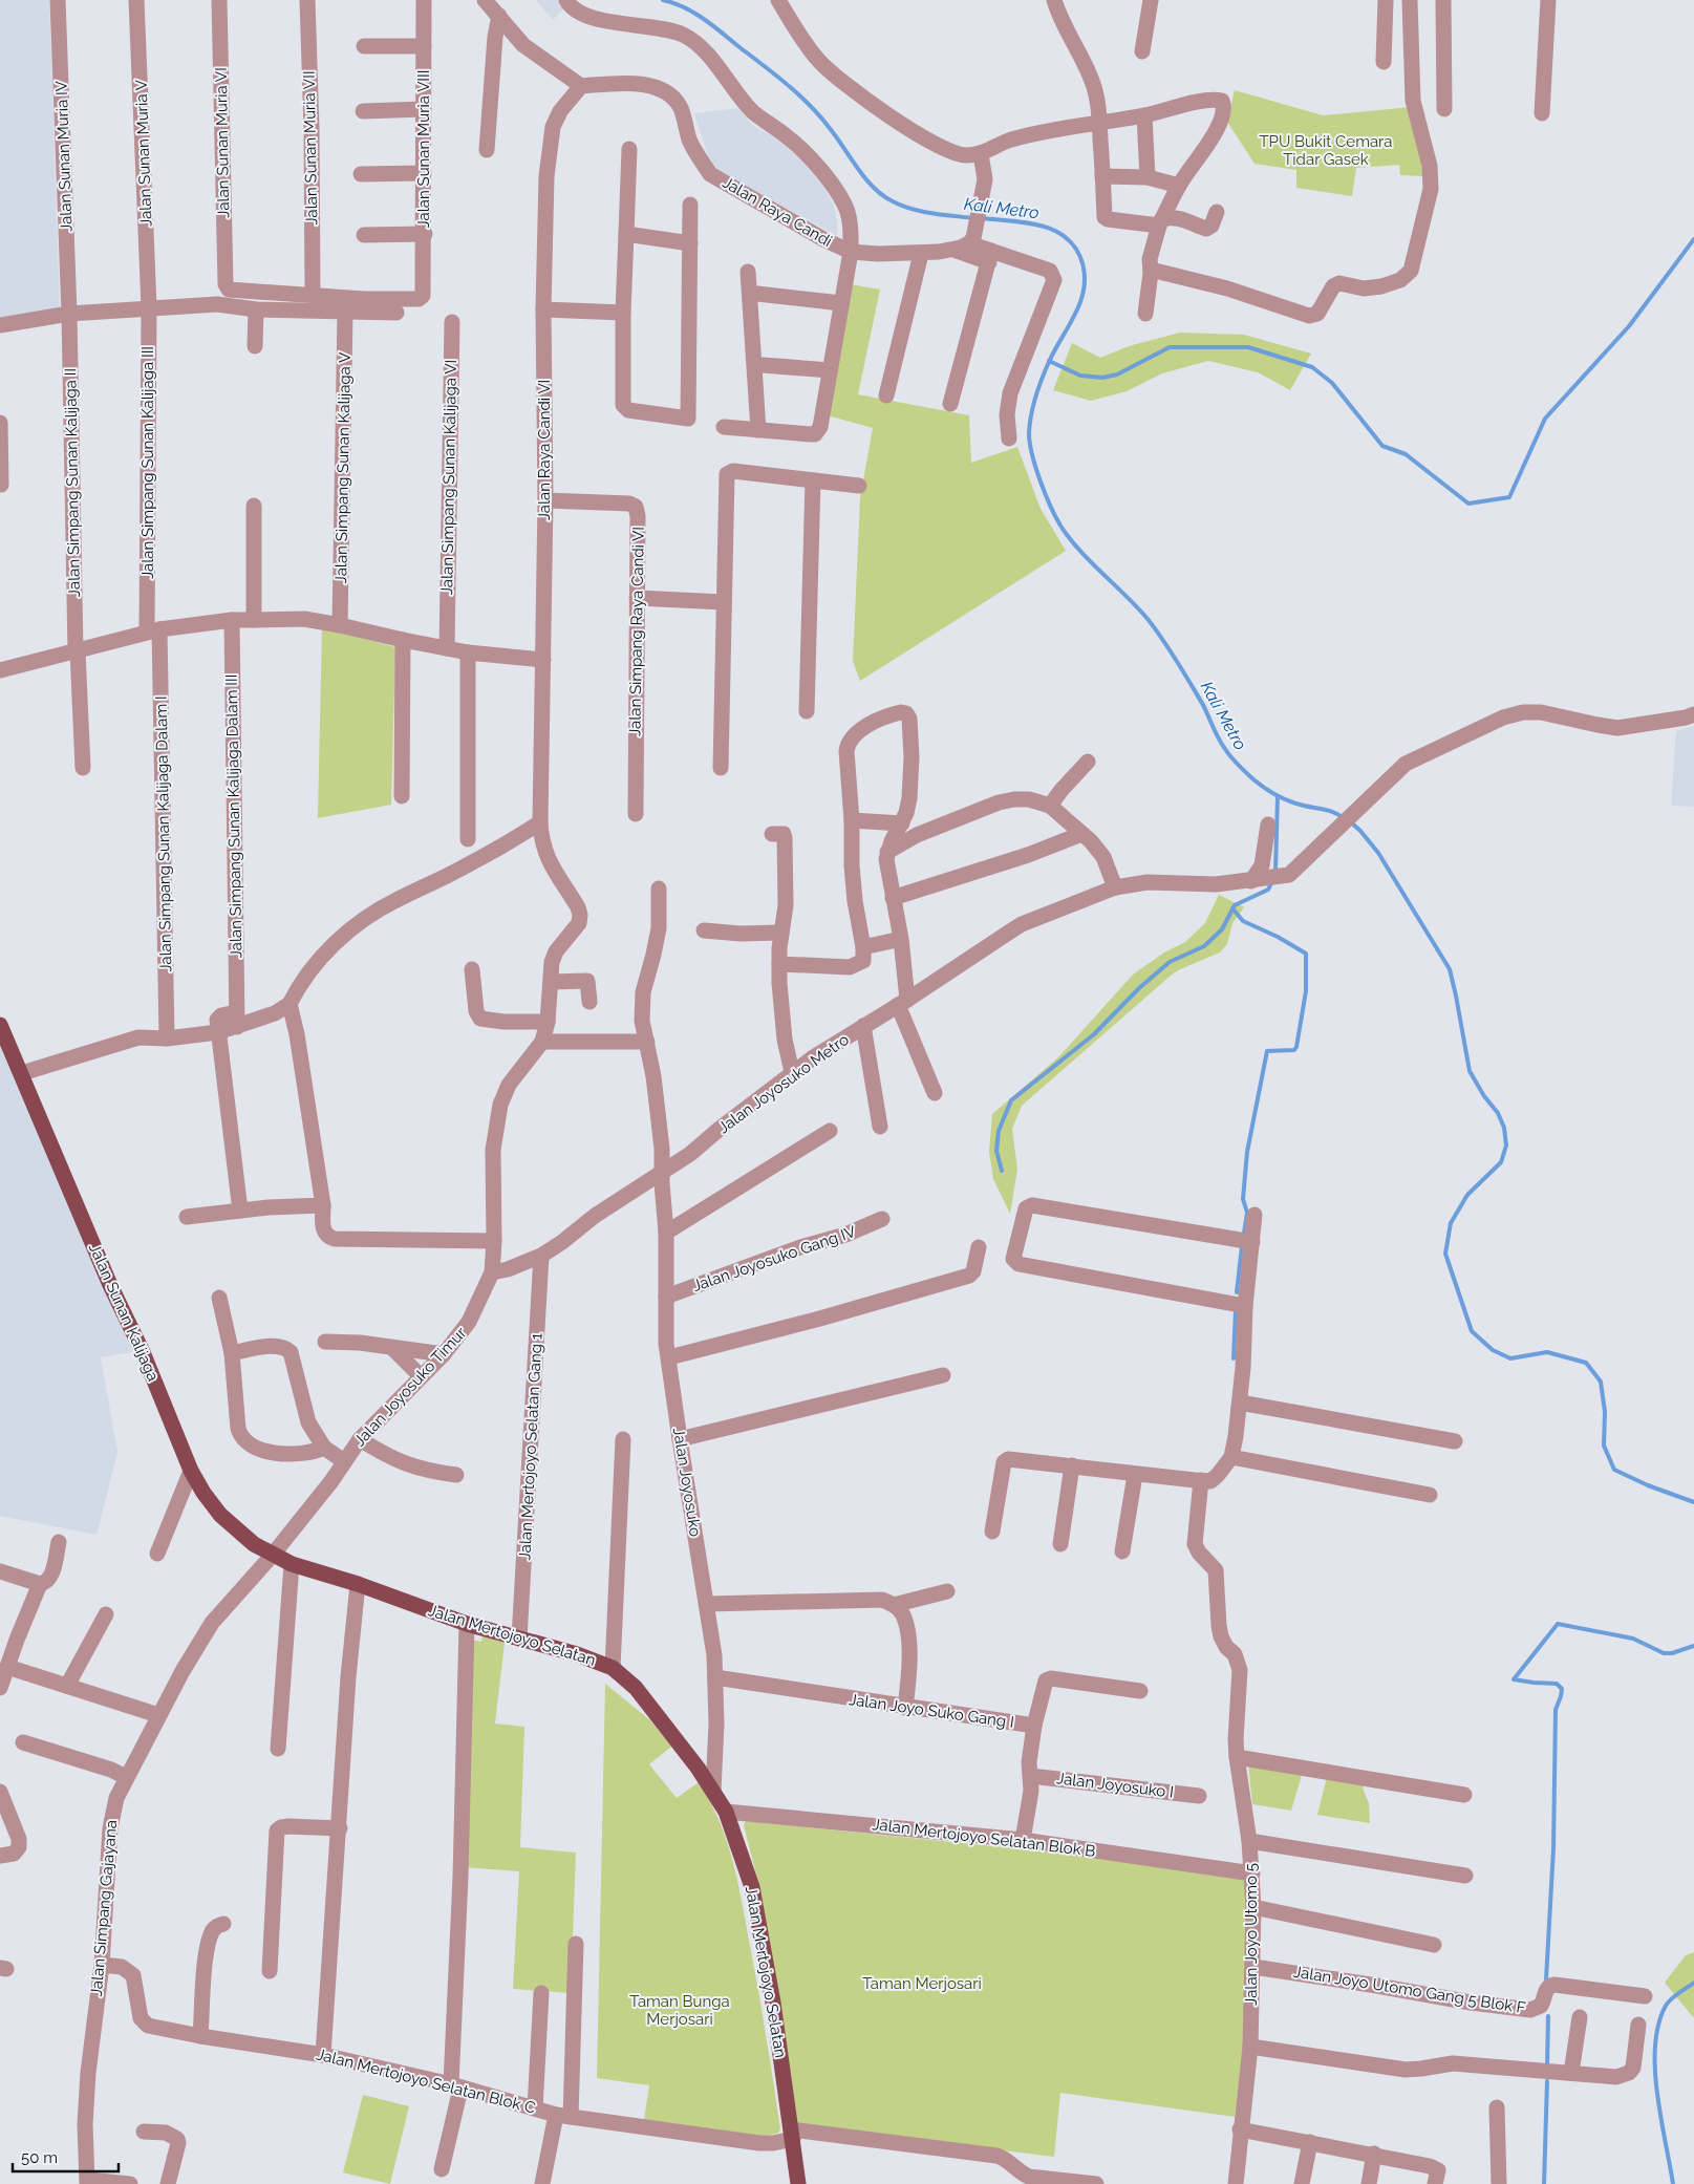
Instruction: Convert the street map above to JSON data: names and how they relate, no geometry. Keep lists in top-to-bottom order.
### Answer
{
  "streets": {
    "main road": ["Jalan Sunan Kalijaga", "Jalan Mertojoyo Selatan"],
    "street": [
      "Jalan Sunan Muria VI",
      "Jalan Sunan Muria VII",
      "Jalan Sunan Muria VIII",
      "Jalan Sunan Muria V",
      "Jalan Sunan Muria IV",
      "Jalan Raya Candi",
      "Jalan Raya Candi VI",
      "Jalan Simpang Sunan Kalijaga III",
      "Jalan Simpang Sunan Kalijaga V",
      "Jalan Simpang Sunan Kalijaga VI",
      "Jalan Simpang Sunan Kalijaga II",
      "Jalan Simpang Raya Candi VI",
      "Jalan Simpang Sunan Kalijaga Dalam III",
      "Jalan Simpang Sunan Kalijaga Dalam I",
      "Jalan Joyosuko Metro",
      "Jalan Joyosuko Gang IV",
      "Jalan Joyosuko Timur",
      "Jalan Mertojoyo Selatan Gang 1",
      "Jalan Joyosuko",
      "Jalan Joyo Suko Gang I",
      "Jalan Joyosuko I",
      "Jalan Mertojoyo Selatan Blok B",
      "Jalan Simpang Gajayana",
      "Jalan Joyo Utomo 5",
      "Jalan Joyo Utomo Gang 5 Blok F",
      "Jalan Mertojoyo Selatan Blok C"
    ]
  },
  "crossings": [
    ["Jalan Sunan Muria VI", "Jalan Sunan Muria VII"],
    ["Jalan Sunan Muria VI", "Jalan Sunan Muria VIII"],
    ["Jalan Sunan Muria VII", "Jalan Sunan Muria VIII"],
    ["Jalan Sunan Muria V", "Jalan Simpang Sunan Kalijaga III"],
    ["Jalan Sunan Muria IV", "Jalan Simpang Sunan Kalijaga II"],
    ["Jalan Raya Candi", "Jalan Raya Candi VI"],
    ["Jalan Raya Candi VI", "Jalan Simpang Raya Candi VI"],
    ["Jalan Raya Candi VI", "Jalan Joyosuko Timur"],
    ["Jalan Simpang Sunan Kalijaga III", "Jalan Simpang Sunan Kalijaga Dalam I"],
    ["Jalan Joyosuko Metro", "Jalan Joyosuko Timur"],
    ["Jalan Joyosuko Metro", "Jalan Mertojoyo Selatan Gang 1"],
    ["Jalan Joyosuko Metro", "Jalan Joyosuko"],
    ["Jalan Joyosuko Gang IV", "Jalan Joyosuko"],
    ["Jalan Sunan Kalijaga", "Jalan Joyosuko Timur"],
    ["Jalan Sunan Kalijaga", "Jalan Mertojoyo Selatan"],
    ["Jalan Sunan Kalijaga", "Jalan Simpang Gajayana"],
    ["Jalan Joyosuko Timur", "Jalan Simpang Gajayana"],
    ["Jalan Mertojoyo Selatan Gang 1", "Jalan Mertojoyo Selatan"],
    ["Jalan Joyosuko", "Jalan Mertojoyo Selatan"],
    ["Jalan Joyosuko", "Jalan Joyo Suko Gang I"],
    ["Jalan Mertojoyo Selatan", "Jalan Mertojoyo Selatan Blok B"],
    ["Jalan Mertojoyo Selatan", "Jalan Mertojoyo Selatan Blok C"],
    ["Jalan Joyo Suko Gang I", "Jalan Joyosuko I"],
    ["Jalan Joyo Suko Gang I", "Jalan Mertojoyo Selatan Blok B"],
    ["Jalan Mertojoyo Selatan Blok B", "Jalan Joyo Utomo 5"],
    ["Jalan Simpang Gajayana", "Jalan Mertojoyo Selatan Blok C"],
    ["Jalan Joyo Utomo 5", "Jalan Joyo Utomo Gang 5 Blok F"]
  ],
  "water": ["Kali Metro"],
  "parks": ["TPU Bukit Cemara Tidar Gasek", "Taman Merjosari", "Taman Bunga Merjosari"],
  "scale_bar": "50 m"
}
